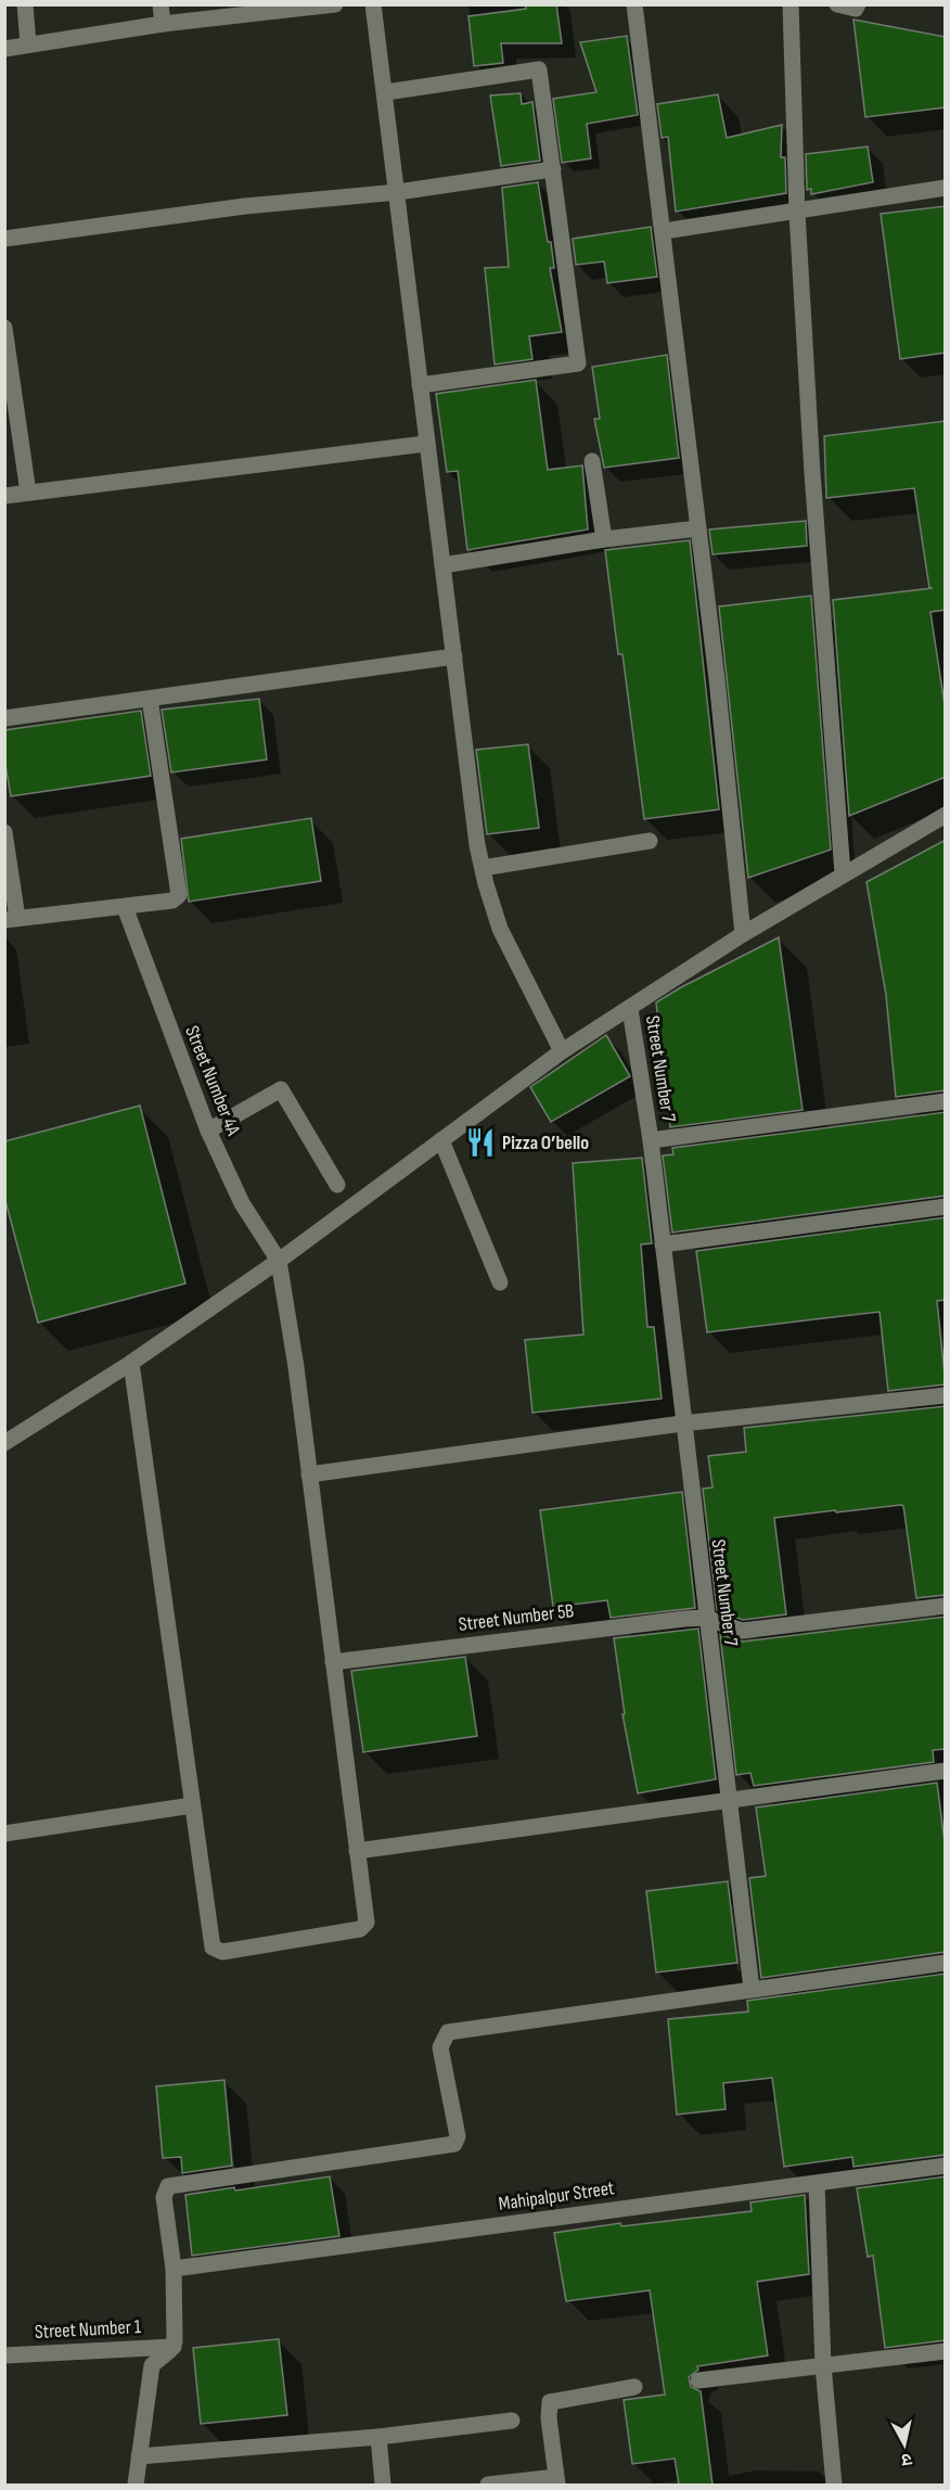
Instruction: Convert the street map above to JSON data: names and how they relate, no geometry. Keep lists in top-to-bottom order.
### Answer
{
  "streets": {
    "street": [
      "Street Number 7",
      "Street Number 4A",
      "Street Number 5B",
      "Mahipalpur Street",
      "Street Number 1"
    ]
  },
  "crossings": [
    ["Street Number 7", "Street Number 5B"]
  ],
  "places": {
    "restaurant": ["Pizza O’bello"]
  },
  "north": "bottom"
}
